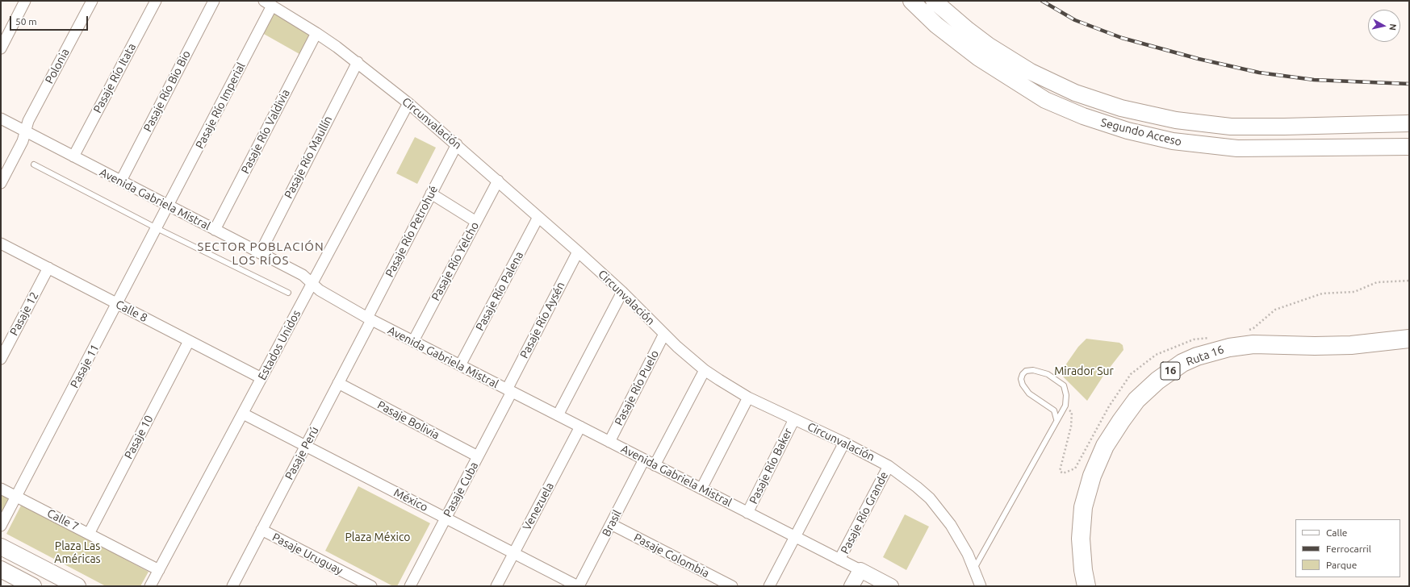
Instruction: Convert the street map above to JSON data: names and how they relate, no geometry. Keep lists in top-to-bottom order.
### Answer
{
  "streets": {
    "highway": ["Ruta 16", "16"],
    "main road": ["Segundo Acceso"],
    "street": [
      "Polonia",
      "Pasaje Río Itata",
      "Pasaje Río Bio Bio",
      "Pasaje Río Imperial",
      "Circunvalación",
      "Pasaje Río Valdivia",
      "Pasaje Río Maullín",
      "Avenida Gabriela Mistral",
      "Pasaje Río Petrohué",
      "Pasaje Río Yelcho",
      "Pasaje Río Palena",
      "Calle 8",
      "Pasaje 12",
      "Pasaje Río Aysén",
      "Estados Unidos",
      "Pasaje 11",
      "Pasaje Río Puelo",
      "Pasaje Bolivia",
      "Pasaje 10",
      "Pasaje Perú",
      "Pasaje Río Baker",
      "Pasaje Cuba",
      "México",
      "Venezuela",
      "Pasaje Río Grande",
      "Calle 7",
      "Brasil",
      "Pasaje Uruguay",
      "Pasaje Colombia"
    ]
  },
  "crossings": [
    ["Polonia", "Avenida Gabriela Mistral"],
    ["Pasaje Río Itata", "Avenida Gabriela Mistral"],
    ["Pasaje Río Bio Bio", "Avenida Gabriela Mistral"],
    ["Pasaje Río Imperial", "Circunvalación"],
    ["Pasaje Río Imperial", "Avenida Gabriela Mistral"],
    ["Pasaje Río Imperial", "Pasaje 11"],
    ["Circunvalación", "Pasaje Río Valdivia"],
    ["Circunvalación", "Pasaje Río Maullín"],
    ["Circunvalación", "Pasaje Río Petrohué"],
    ["Circunvalación", "Pasaje Río Yelcho"],
    ["Circunvalación", "Pasaje Río Palena"],
    ["Circunvalación", "Pasaje Río Aysén"],
    ["Circunvalación", "Estados Unidos"],
    ["Circunvalación", "Pasaje Río Puelo"],
    ["Circunvalación", "Pasaje Río Baker"],
    ["Circunvalación", "Pasaje Río Grande"],
    ["Pasaje Río Valdivia", "Avenida Gabriela Mistral"],
    ["Pasaje Río Maullín", "Avenida Gabriela Mistral"],
    ["Avenida Gabriela Mistral", "Pasaje Río Petrohué"],
    ["Avenida Gabriela Mistral", "Pasaje Río Yelcho"],
    ["Avenida Gabriela Mistral", "Pasaje Río Palena"],
    ["Avenida Gabriela Mistral", "Pasaje Río Aysén"],
    ["Avenida Gabriela Mistral", "Estados Unidos"],
    ["Avenida Gabriela Mistral", "Pasaje 11"],
    ["Avenida Gabriela Mistral", "Pasaje Río Puelo"],
    ["Avenida Gabriela Mistral", "Pasaje Perú"],
    ["Avenida Gabriela Mistral", "Pasaje Río Baker"],
    ["Avenida Gabriela Mistral", "Pasaje Cuba"],
    ["Avenida Gabriela Mistral", "Venezuela"],
    ["Avenida Gabriela Mistral", "Pasaje Río Grande"],
    ["Avenida Gabriela Mistral", "Brasil"],
    ["Pasaje Río Petrohué", "Pasaje Perú"],
    ["Calle 8", "Pasaje 12"],
    ["Calle 8", "Estados Unidos"],
    ["Calle 8", "Pasaje 11"],
    ["Calle 8", "Pasaje 10"],
    ["Pasaje Río Aysén", "Pasaje Cuba"],
    ["Estados Unidos", "México"],
    ["Estados Unidos", "Calle 7"],
    ["Pasaje 11", "Calle 7"],
    ["Pasaje Bolivia", "Pasaje Perú"],
    ["Pasaje Bolivia", "Pasaje Cuba"],
    ["Pasaje 10", "Calle 7"],
    ["Pasaje Perú", "México"],
    ["Pasaje Perú", "Pasaje Uruguay"],
    ["Pasaje Cuba", "México"],
    ["México", "Venezuela"],
    ["México", "Brasil"],
    ["Brasil", "Pasaje Colombia"]
  ],
  "districts": ["SECTOR POBLACIÓN LOS RÍOS"],
  "parks": ["Mirador Sur", "Plaza México", "Plaza Las Américas"],
  "legend": ["Calle", "Ferrocarril", "Parque"],
  "scale_bar": "50 m",
  "north": "right"
}
